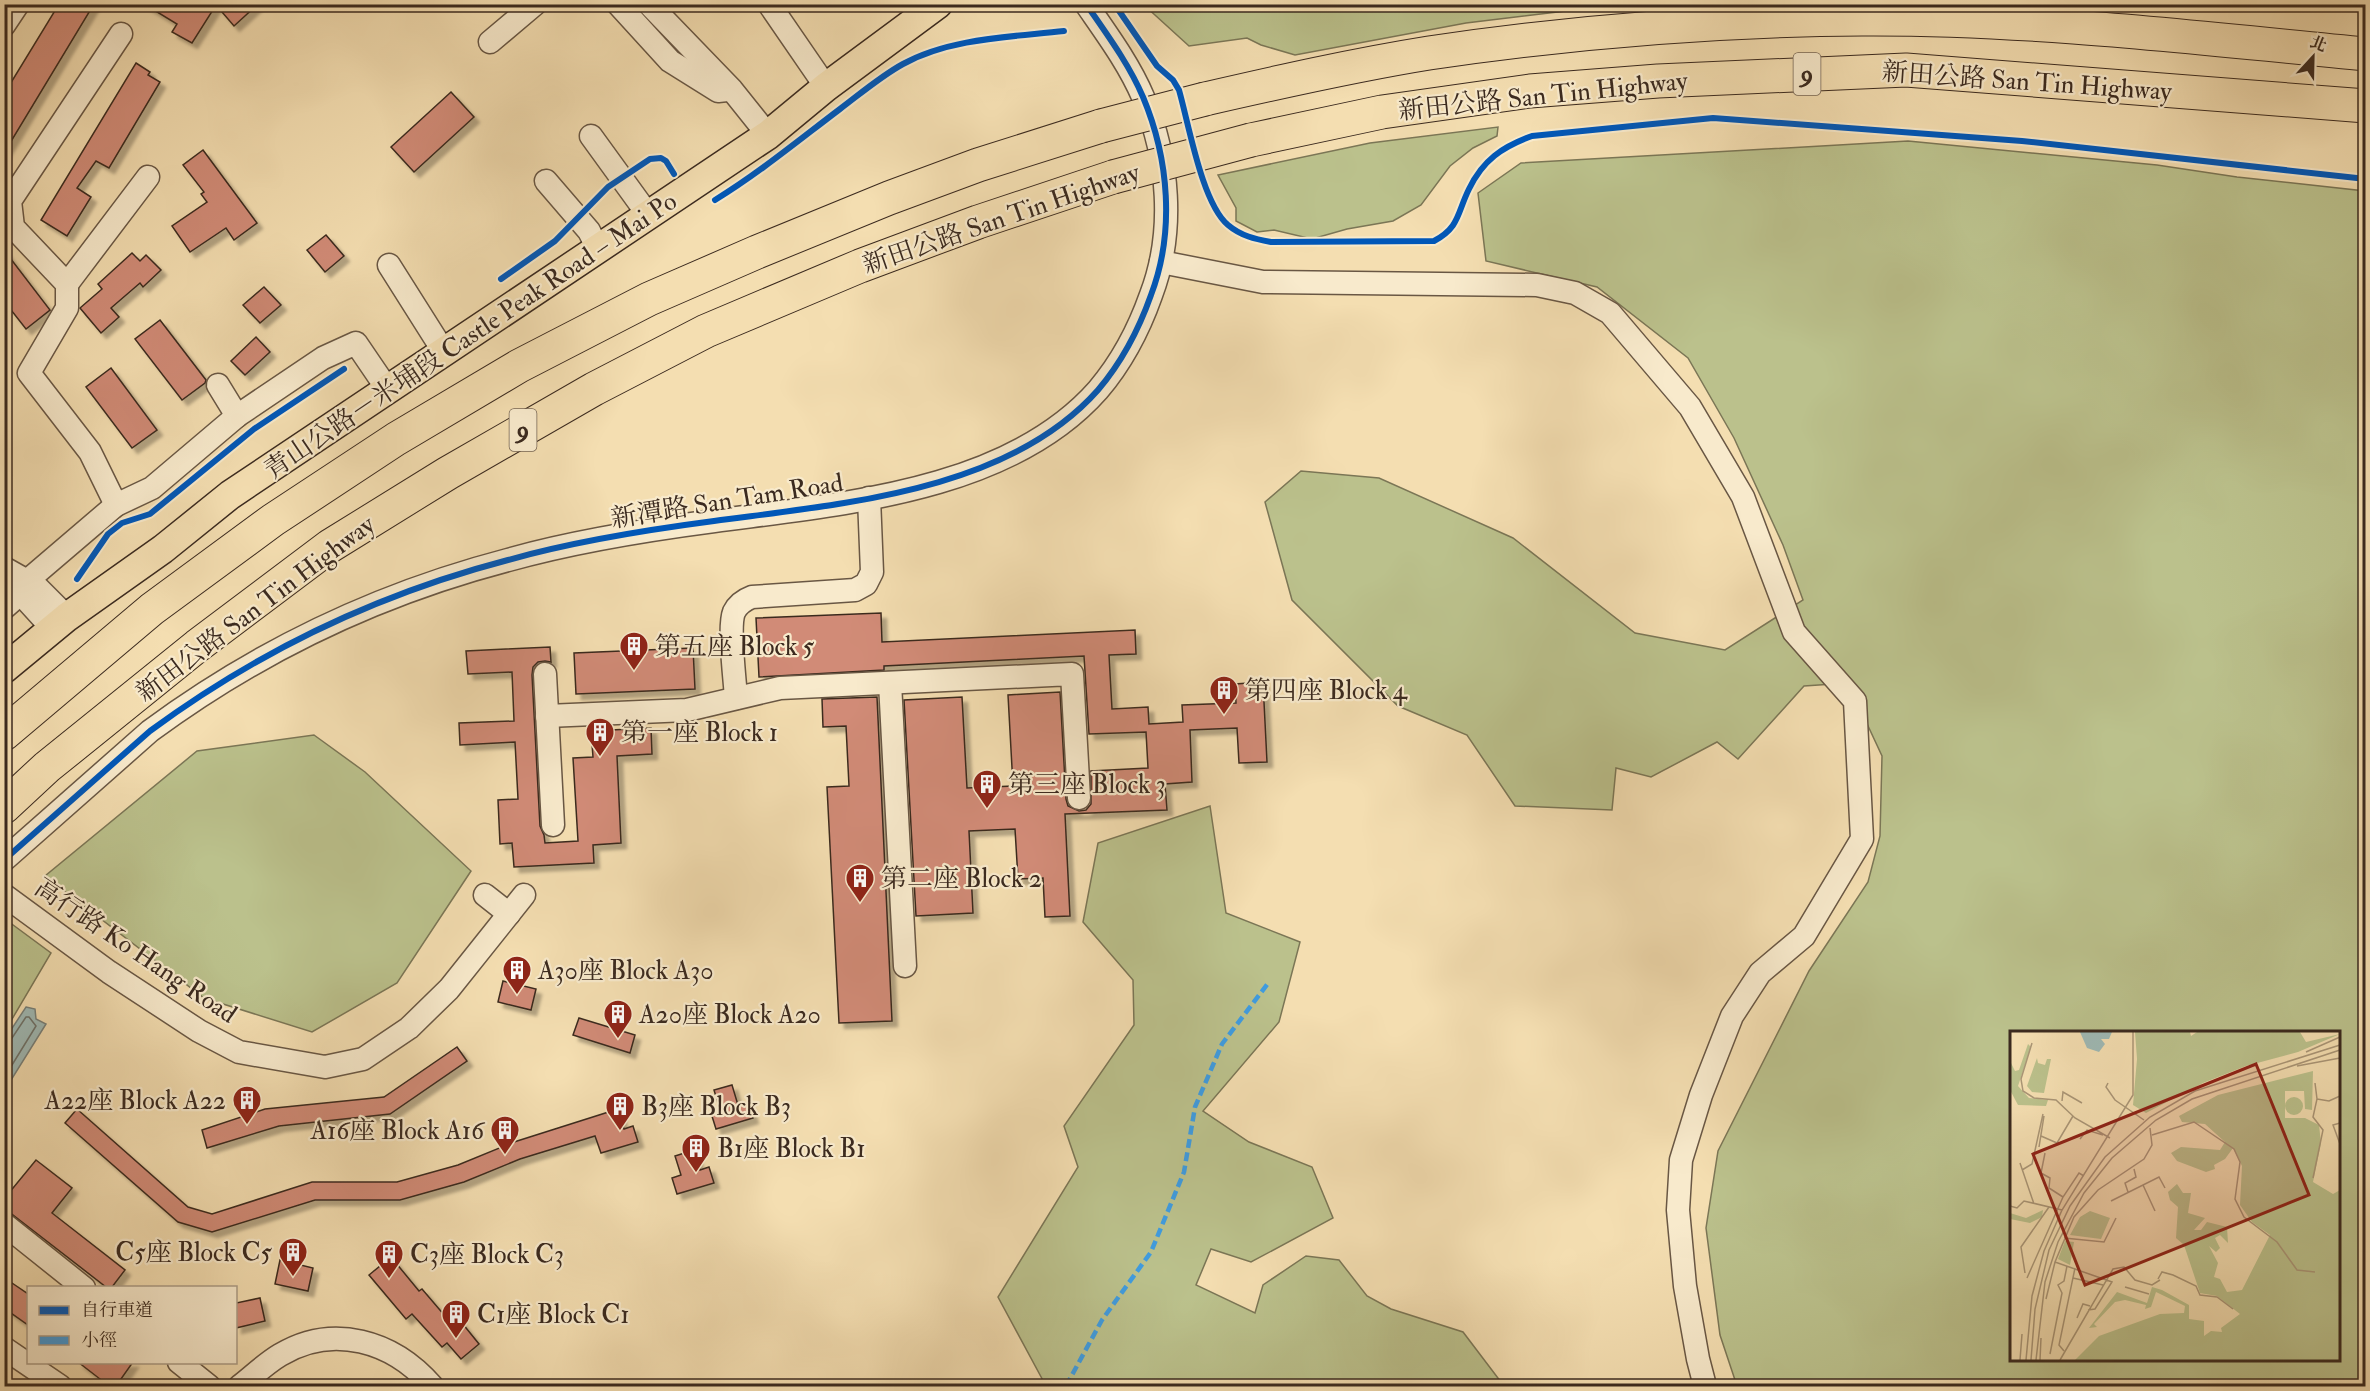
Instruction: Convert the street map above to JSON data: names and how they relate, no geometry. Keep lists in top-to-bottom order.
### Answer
{
  "streets": {
    "highway": ["9", "新田公路 San Tin Highway"],
    "main road": ["青山公路－米埔段 Castle Peak Road – Mai Po"],
    "street": ["新潭路 San Tam Road", "高行路 Ko Hang Road"]
  },
  "places": {
    "building": [
      "第五座 Block 5",
      "第四座 Block 4",
      "第一座 Block 1",
      "第三座 Block 3",
      "第二座 Block 2",
      "A30座 Block A30",
      "A20座 Block A20",
      "A22座 Block A22",
      "B3座 Block B3",
      "A16座 Block A16",
      "B1座 Block B1",
      "C5座 Block C5",
      "C3座 Block C3",
      "C1座 Block C1"
    ]
  },
  "legend": ["自行車道", "小徑"],
  "north": "top"
}
